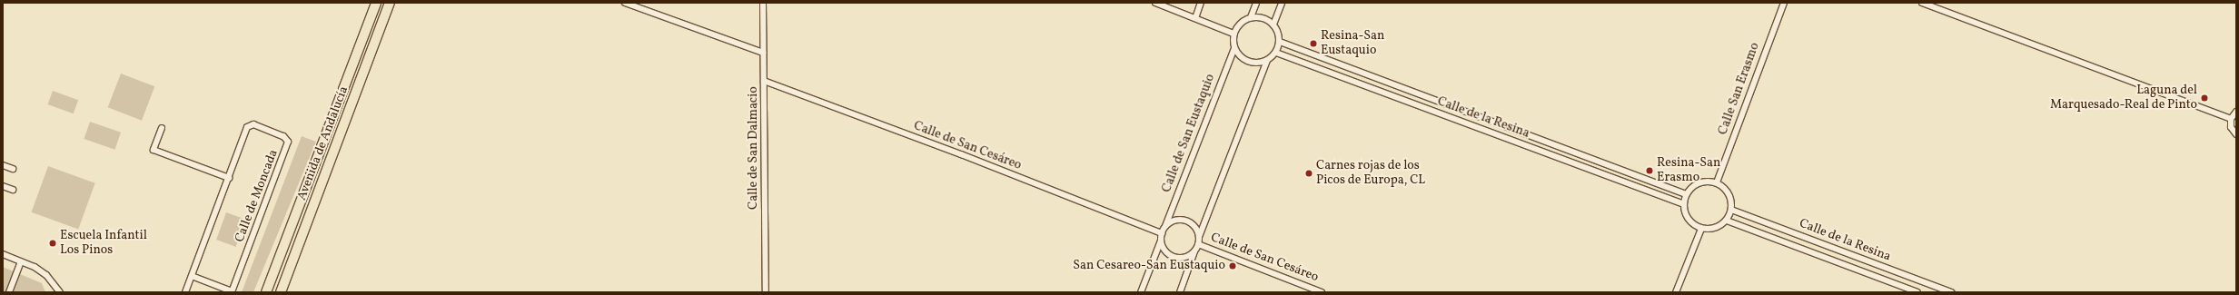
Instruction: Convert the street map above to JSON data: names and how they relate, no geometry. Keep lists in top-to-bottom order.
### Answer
{
  "streets": {
    "main road": ["Avenida de Andalucía"],
    "street": [
      "Calle San Erasmo",
      "Calle de la Resina",
      "Calle de San Eustaquio",
      "Calle de San Cesáreo",
      "Calle de San Dalmacio",
      "Calle de Moncada"
    ]
  },
  "crossings": [
    ["Calle San Erasmo", "Calle de la Resina"],
    ["Calle de la Resina", "Calle de San Eustaquio"],
    ["Calle de San Eustaquio", "Calle de San Cesáreo"],
    ["Calle de San Cesáreo", "Calle de San Dalmacio"]
  ],
  "places": [
    "Resina-San Eustaquio",
    "Laguna del Marquesado-Real de Pinto",
    "Resina-San Erasmo",
    "Carnes rojas de los Picos de Europa, CL",
    "Escuela Infantil Los Pinos",
    "San Cesareo-San Eustaquio"
  ]
}
